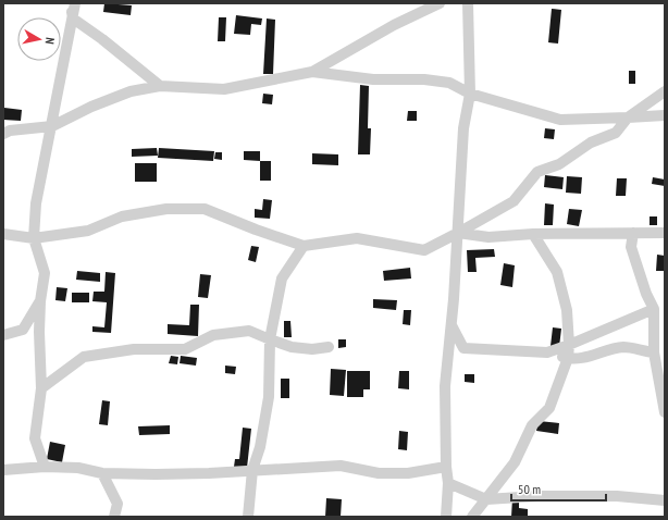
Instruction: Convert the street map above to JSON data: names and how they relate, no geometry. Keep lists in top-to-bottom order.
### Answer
{
  "scale_bar": "50 m",
  "north": "right"
}
